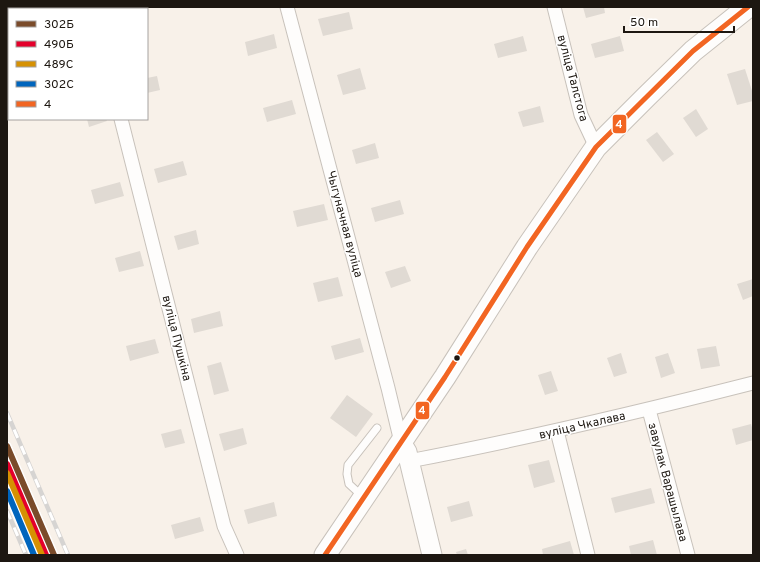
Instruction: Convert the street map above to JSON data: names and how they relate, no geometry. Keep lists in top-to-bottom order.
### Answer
{
  "streets": {
    "street": [
      "вуліца Талстога",
      "Чыгуначная вуліца",
      "вуліца Пушкіна",
      "вуліца Чкалава",
      "завулак Варашылава"
    ]
  },
  "crossings": [
    ["вуліца Чкалава", "завулак Варашылава"]
  ],
  "lines": [
    "transit line 4",
    "transit line 302Б",
    "transit line 490Б",
    "transit line 489С",
    "transit line 302С"
  ],
  "legend": [
    "302Б",
    "490Б",
    "489С",
    "302С",
    "4"
  ],
  "scale_bar": "50 m"
}
